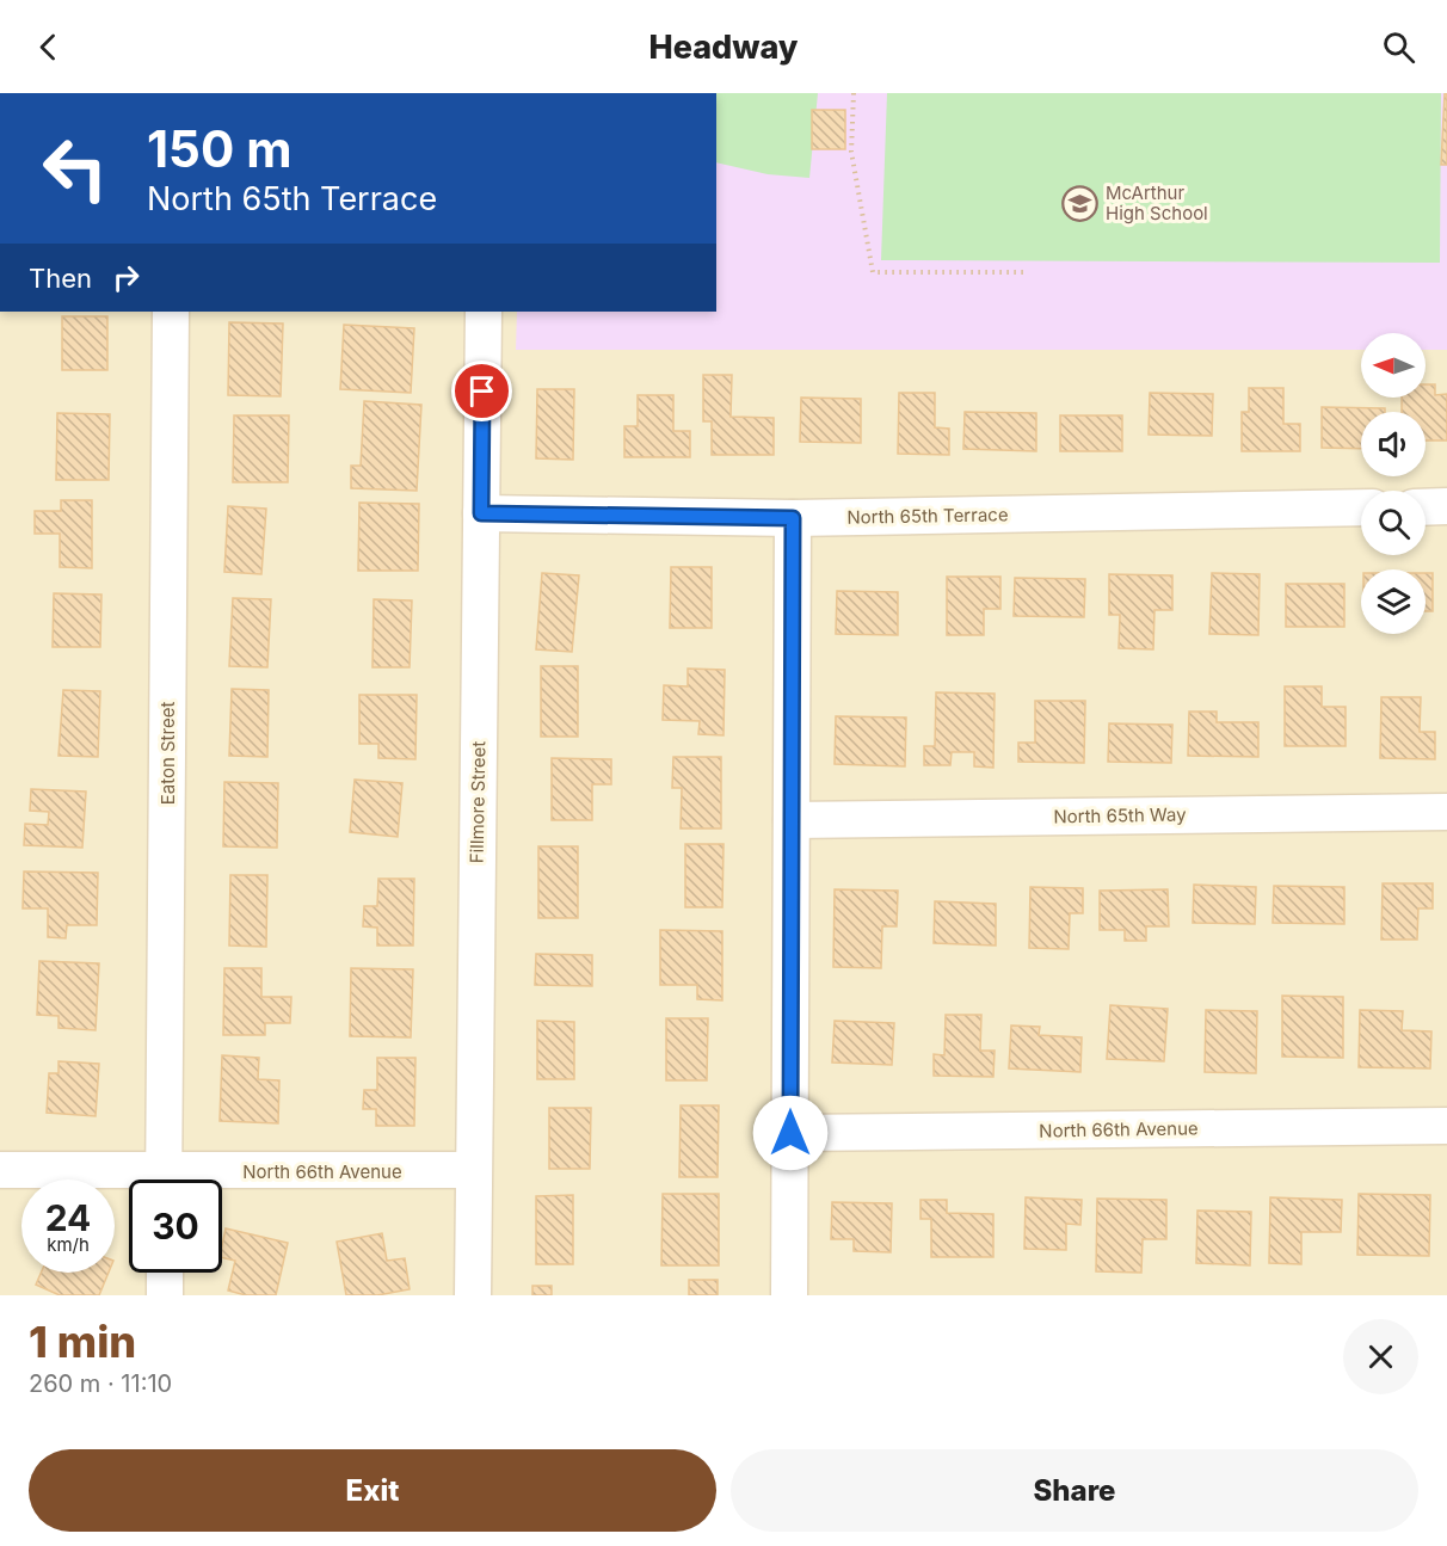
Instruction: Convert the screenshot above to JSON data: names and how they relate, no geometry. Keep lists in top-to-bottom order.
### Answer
{
  "streets": {
    "street": [
      "North 65th Terrace",
      "Eaton Street",
      "Fillmore Street",
      "North 65th Way",
      "North 66th Avenue"
    ]
  },
  "crossings": [
    ["North 65th Terrace", "Fillmore Street"],
    ["Fillmore Street", "North 66th Avenue"]
  ],
  "places": {
    "school or university": ["McArthur High School"]
  },
  "north": "left",
  "page": {
    "header": "Headway",
    "turn": ["150 m", "North 65th Terrace"],
    "then": "Then",
    "speed": "24 km/h",
    "limit": "30",
    "heading": ["1 min", "260 m · 11:10"],
    "buttons": ["Exit", "Share"]
  }
}
